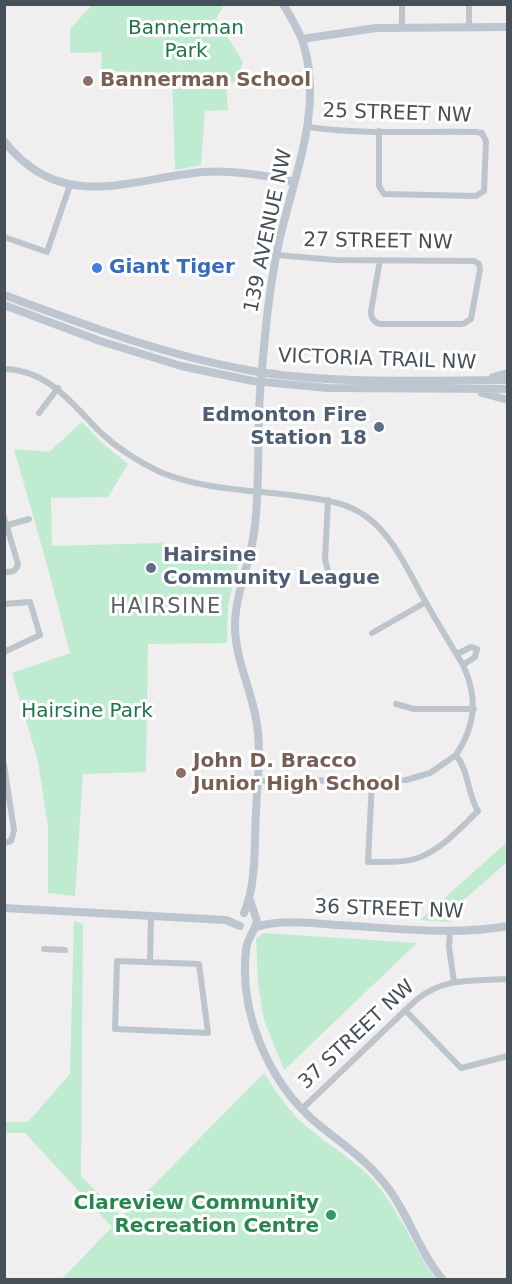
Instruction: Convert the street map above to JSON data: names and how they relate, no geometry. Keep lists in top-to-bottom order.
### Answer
{
  "streets": {
    "street": [
      "25 STREET NW",
      "139 AVENUE NW",
      "27 STREET NW",
      "VICTORIA TRAIL NW",
      "36 STREET NW",
      "37 STREET NW"
    ]
  },
  "crossings": [
    ["25 STREET NW", "139 AVENUE NW"],
    ["139 AVENUE NW", "27 STREET NW"],
    ["139 AVENUE NW", "VICTORIA TRAIL NW"],
    ["139 AVENUE NW", "36 STREET NW"]
  ],
  "districts": ["HAIRSINE"],
  "parks": ["Bannerman Park", "Hairsine Park"],
  "places": [
    "Bannerman School",
    "Giant Tiger",
    "Edmonton Fire Station 18",
    "Hairsine Community League",
    "John D. Bracco Junior High School",
    "Clareview Community Recreation Centre"
  ]
}
